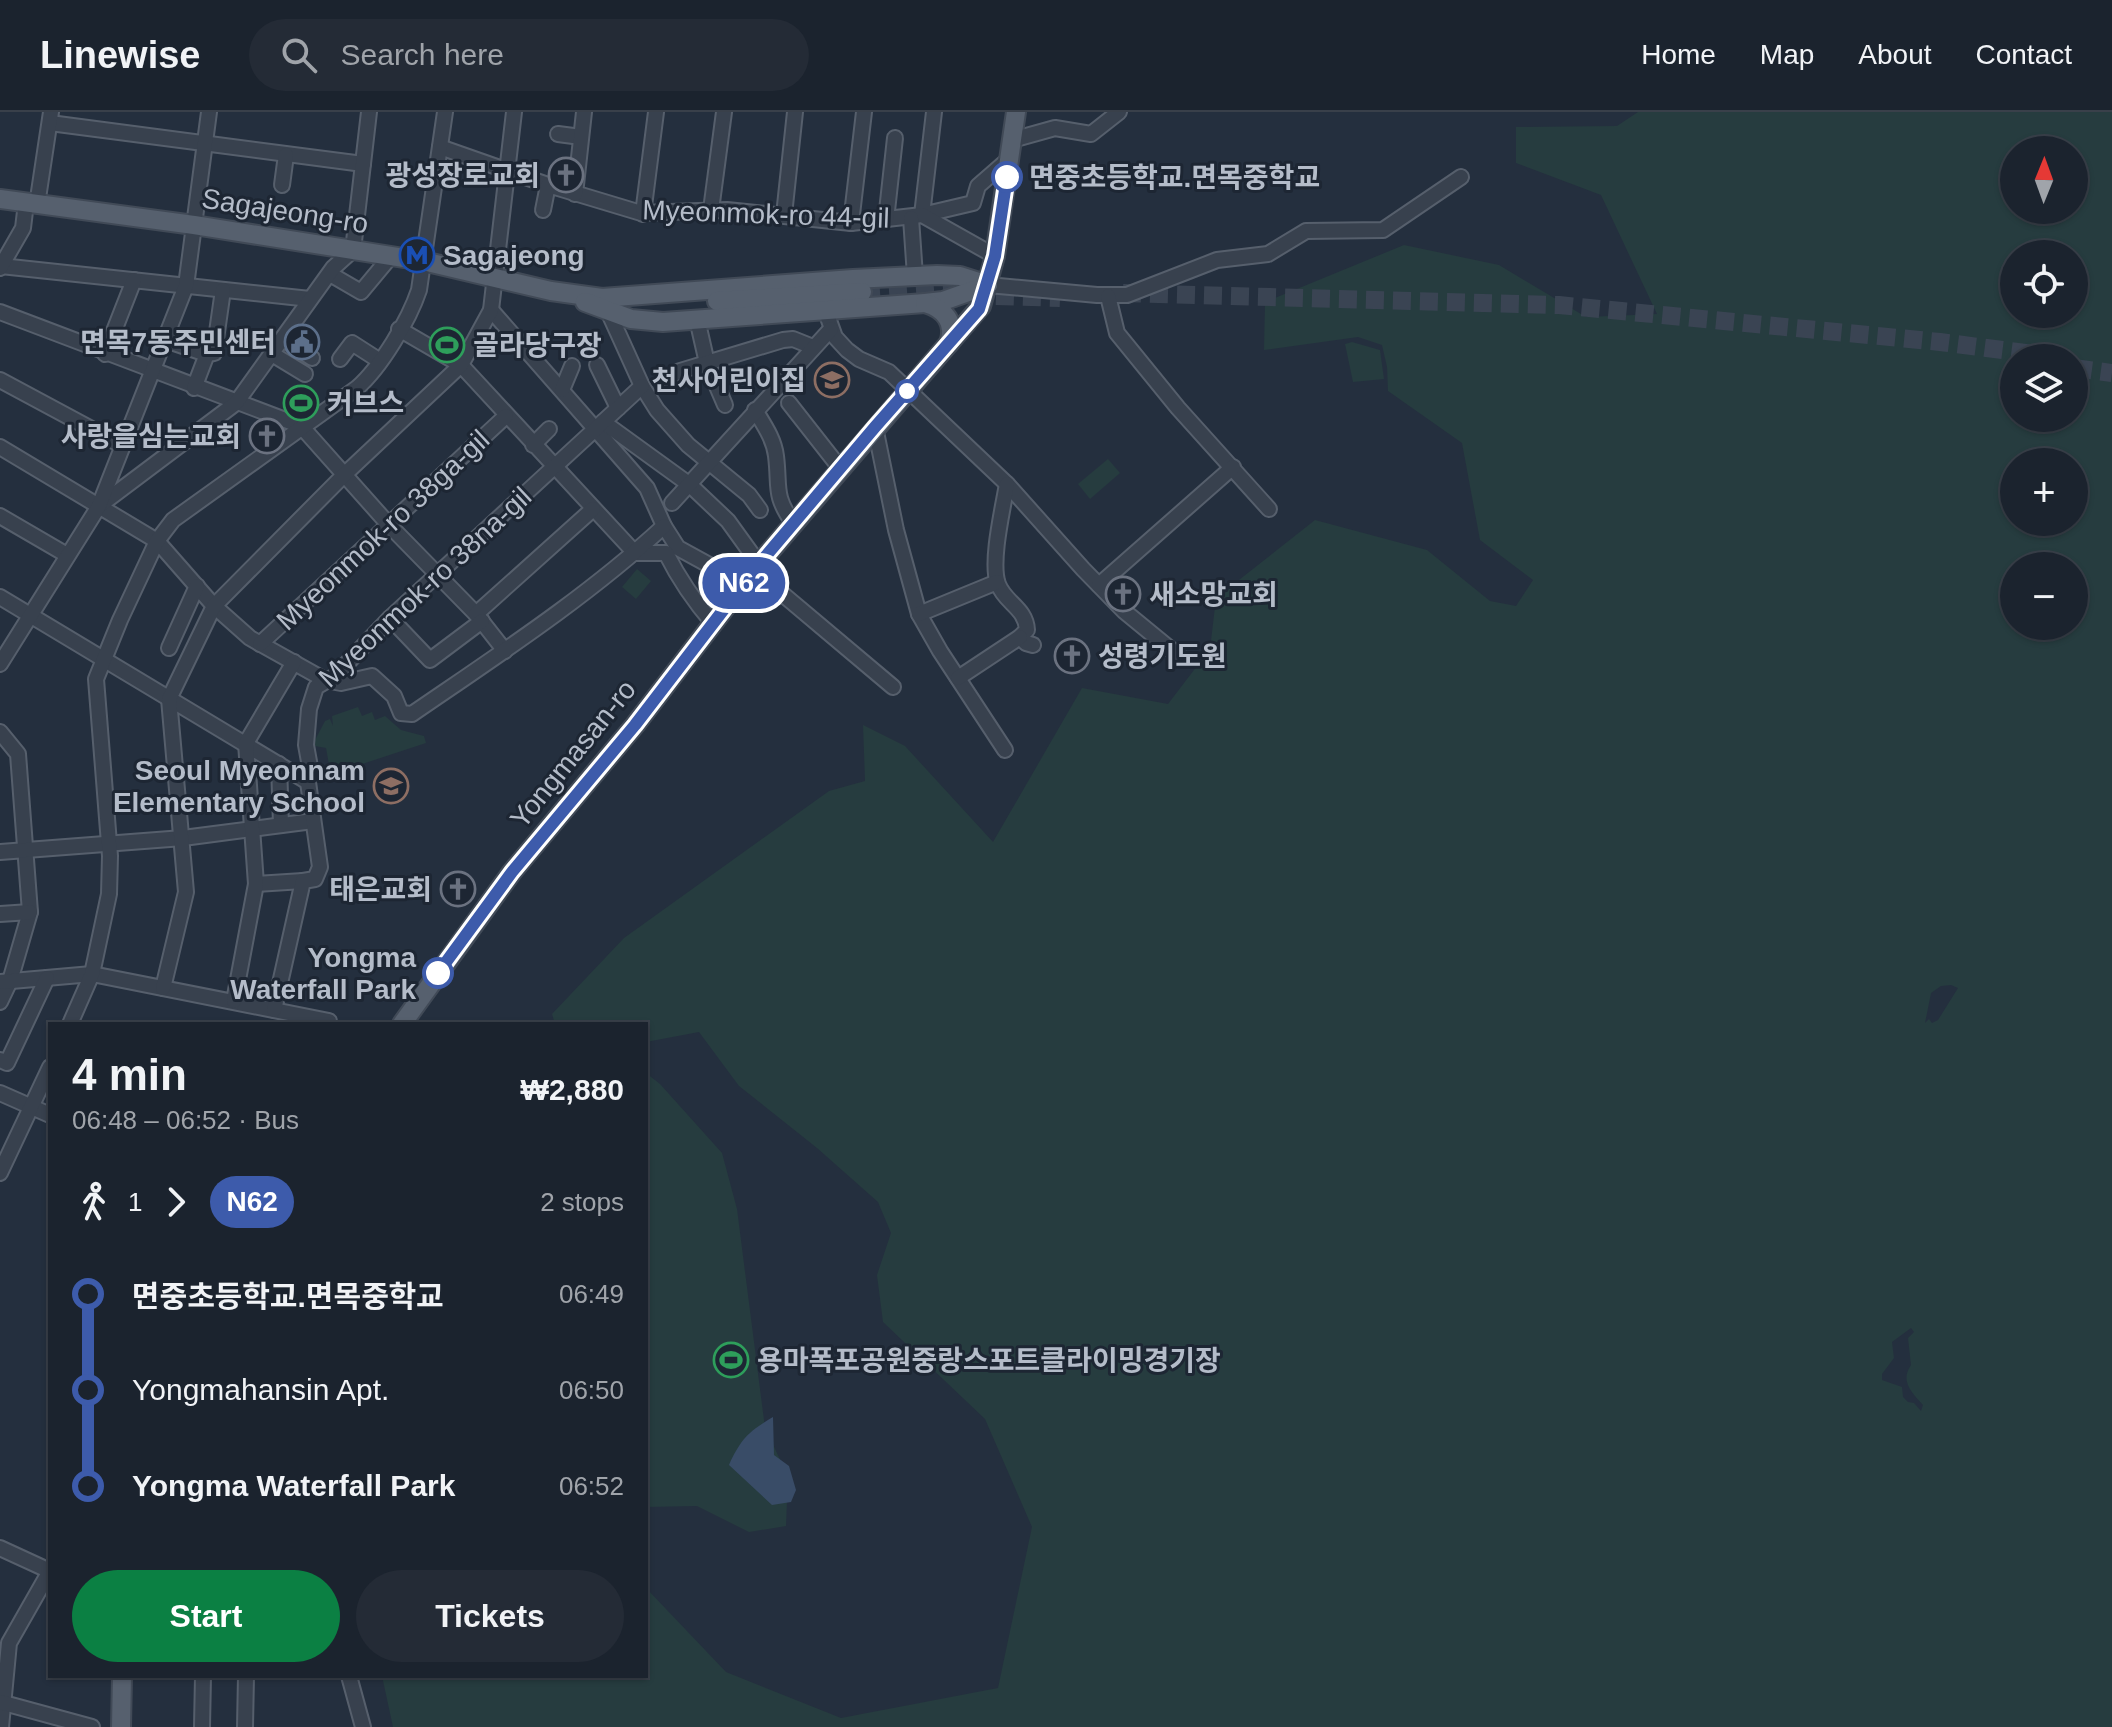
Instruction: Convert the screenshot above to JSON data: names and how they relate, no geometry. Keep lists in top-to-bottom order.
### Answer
{
  "streets": {
    "main road": ["Sagajeong-ro", "Yongmasan-ro"],
    "street": ["Myeonmok-ro 44-gil", "Myeonmok-ro 38ga-gil", "Myeonmok-ro 38na-gil"]
  },
  "crossings": [
    ["Myeonmok-ro 44-gil", "Yongmasan-ro"]
  ],
  "places": {
    "church": [
      "광성장로교회",
      "사랑을심는교회",
      "새소망교회",
      "성령기도원",
      "태은교회"
    ],
    "other": ["면중초등학교.면목중학교", "Yongma Waterfall Park"],
    "metro station": ["Sagajeong"],
    "public building": ["면목7동주민센터"],
    "sports": ["골라당구장", "커브스", "용마폭포공원중랑스포트클라이밍경기장"],
    "school or university": ["천사어린이집", "Seoul Myeonnam Elementary School"]
  },
  "lines": ["bus line N62"],
  "north": "top",
  "page": {
    "header": "Linewise",
    "search": "Search here",
    "nav": [
      "Home",
      "Map",
      "About",
      "Contact"
    ],
    "on_map": "N62",
    "map_buttons": ["+", "−"],
    "heading": ["4 min", "06:48 – 06:52 · Bus", "₩2,880"],
    "legs": ["1", "N62", "2 stops"],
    "list": [
      {
        "name": "면중초등학교.면목중학교",
        "value": "06:49"
      },
      {
        "name": "Yongmahansin Apt.",
        "value": "06:50"
      },
      {
        "name": "Yongma Waterfall Park",
        "value": "06:52"
      }
    ],
    "buttons": ["Start", "Tickets"]
  }
}
